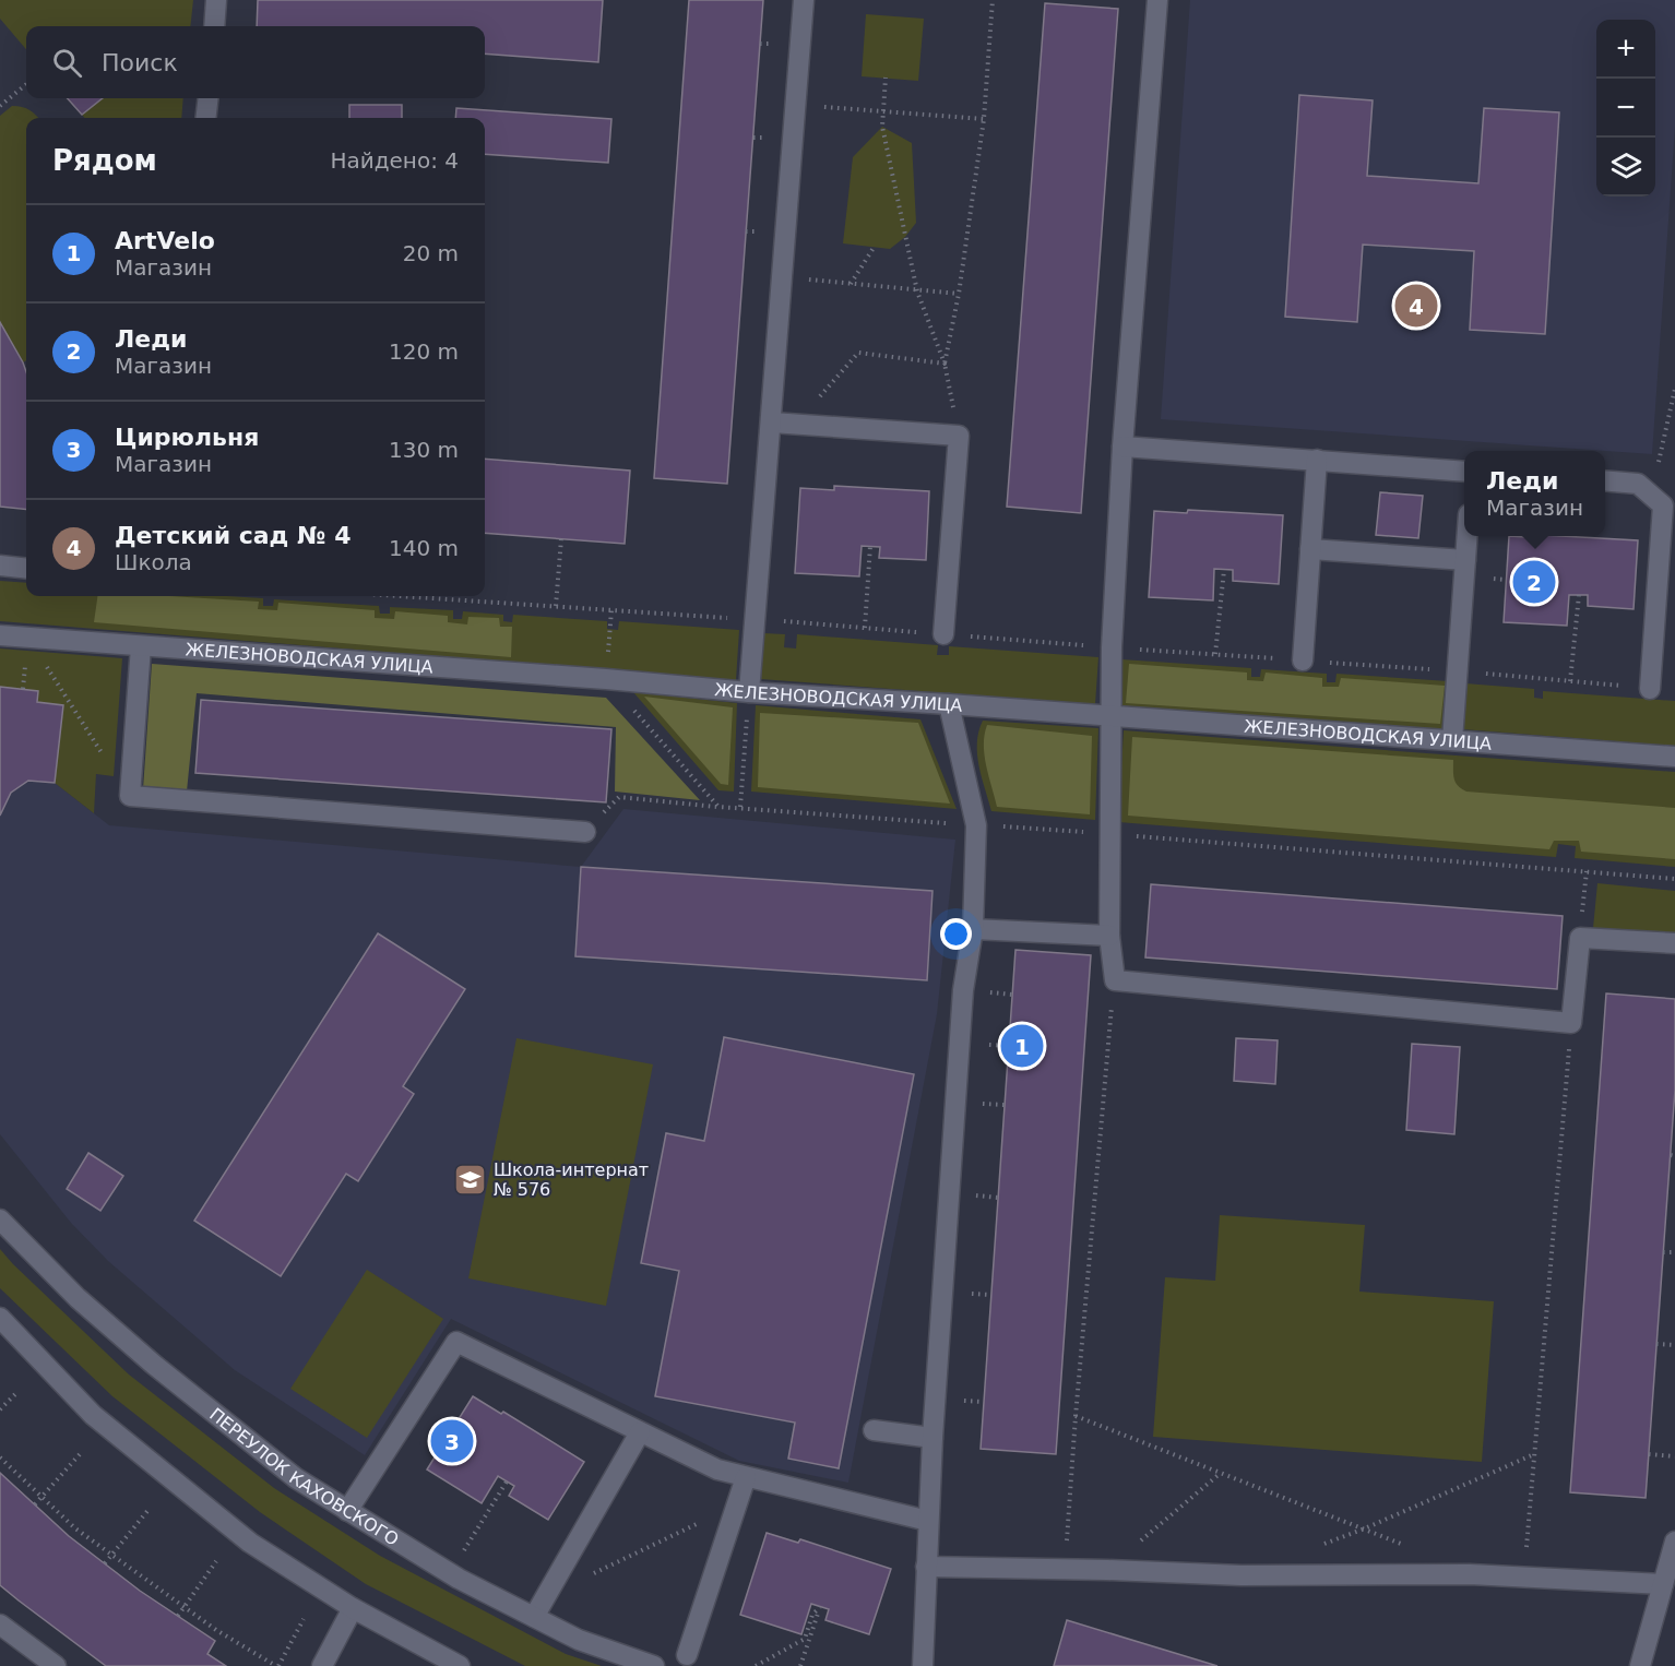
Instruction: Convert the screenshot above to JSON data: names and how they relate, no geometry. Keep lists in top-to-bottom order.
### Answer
{
  "streets": {
    "street": ["ЖЕЛЕЗНОВОДСКАЯ УЛИЦА", "ПЕРЕУЛОК КАХОВСКОГО"]
  },
  "places": {
    "school or university": ["Школа-интернат № 576"]
  },
  "page": {
    "map_buttons": ["+", "−"],
    "search": "Поиск",
    "heading": ["Рядом", "Найдено: 4"],
    "list": [
      {
        "mark": "1",
        "name": "ArtVelo",
        "note": "Магазин",
        "value": "20 m"
      },
      {
        "mark": "2",
        "name": "Леди",
        "note": "Магазин",
        "value": "120 m"
      },
      {
        "mark": "3",
        "name": "Цирюльня",
        "note": "Магазин",
        "value": "130 m"
      },
      {
        "mark": "4",
        "name": "Детский сад № 4",
        "note": "Школа",
        "value": "140 m"
      }
    ],
    "pins": [
      "4",
      "2",
      "1",
      "3"
    ],
    "popup": ["Леди", "Магазин"]
  }
}
